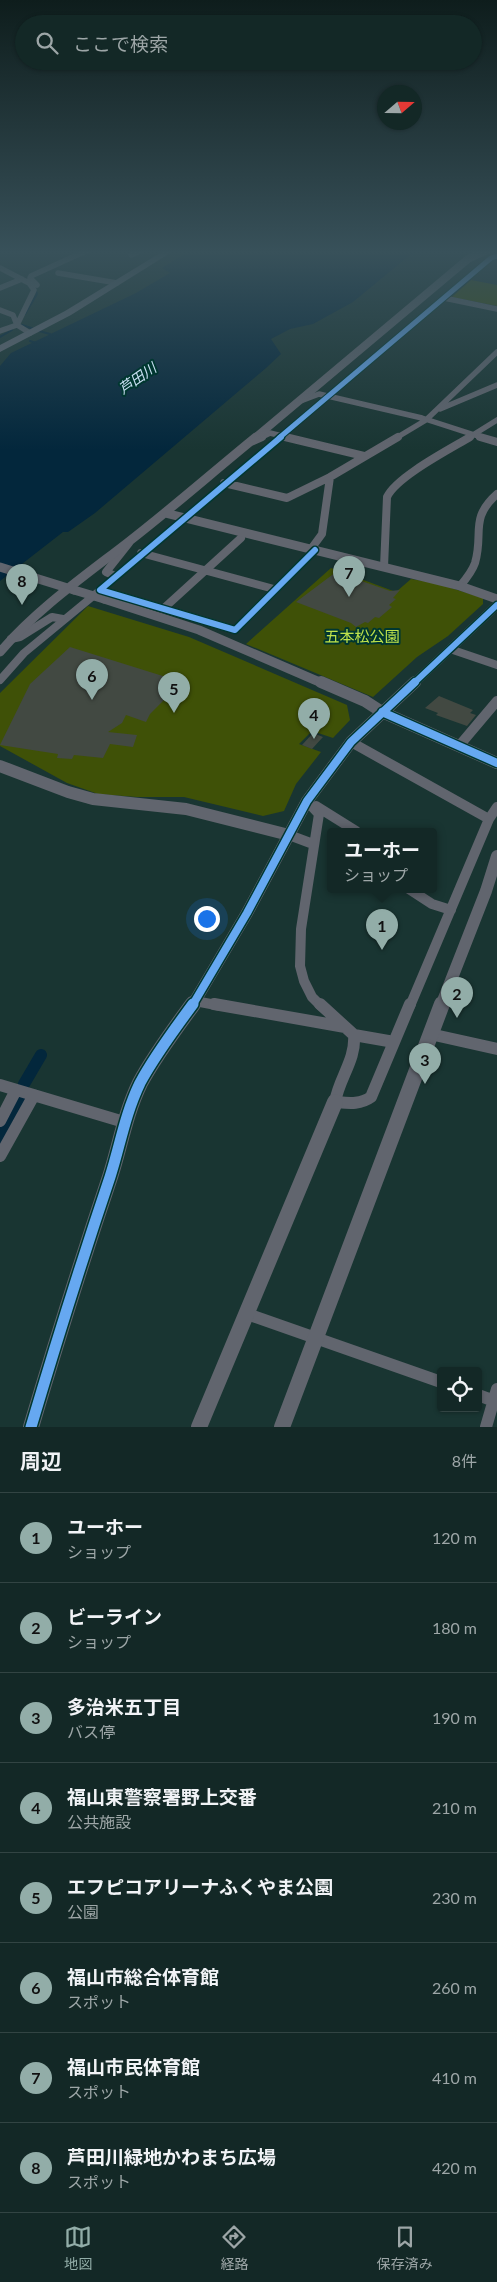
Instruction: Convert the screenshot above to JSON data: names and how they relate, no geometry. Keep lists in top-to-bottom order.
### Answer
{
  "water": ["芦田川"],
  "parks": ["五本松公園"],
  "north": "right",
  "page": {
    "search": "ここで検索",
    "pins": [
      "7",
      "8",
      "6",
      "5",
      "4",
      "1",
      "2",
      "3"
    ],
    "popup": ["ユーホー", "ショップ"],
    "heading": ["周辺", "8件"],
    "list": [
      {
        "mark": "1",
        "name": "ユーホー",
        "note": "ショップ",
        "value": "120 m"
      },
      {
        "mark": "2",
        "name": "ビーライン",
        "note": "ショップ",
        "value": "180 m"
      },
      {
        "mark": "3",
        "name": "多治米五丁目",
        "note": "バス停",
        "value": "190 m"
      },
      {
        "mark": "4",
        "name": "福山東警察署野上交番",
        "note": "公共施設",
        "value": "210 m"
      },
      {
        "mark": "5",
        "name": "エフピコアリーナふくやま公園",
        "note": "公園",
        "value": "230 m"
      },
      {
        "mark": "6",
        "name": "福山市総合体育館",
        "note": "スポット",
        "value": "260 m"
      },
      {
        "mark": "7",
        "name": "福山市民体育館",
        "note": "スポット",
        "value": "410 m"
      },
      {
        "mark": "8",
        "name": "芦田川緑地かわまち広場",
        "note": "スポット",
        "value": "420 m"
      }
    ],
    "nav": ["地図", "経路", "保存済み"]
  }
}
